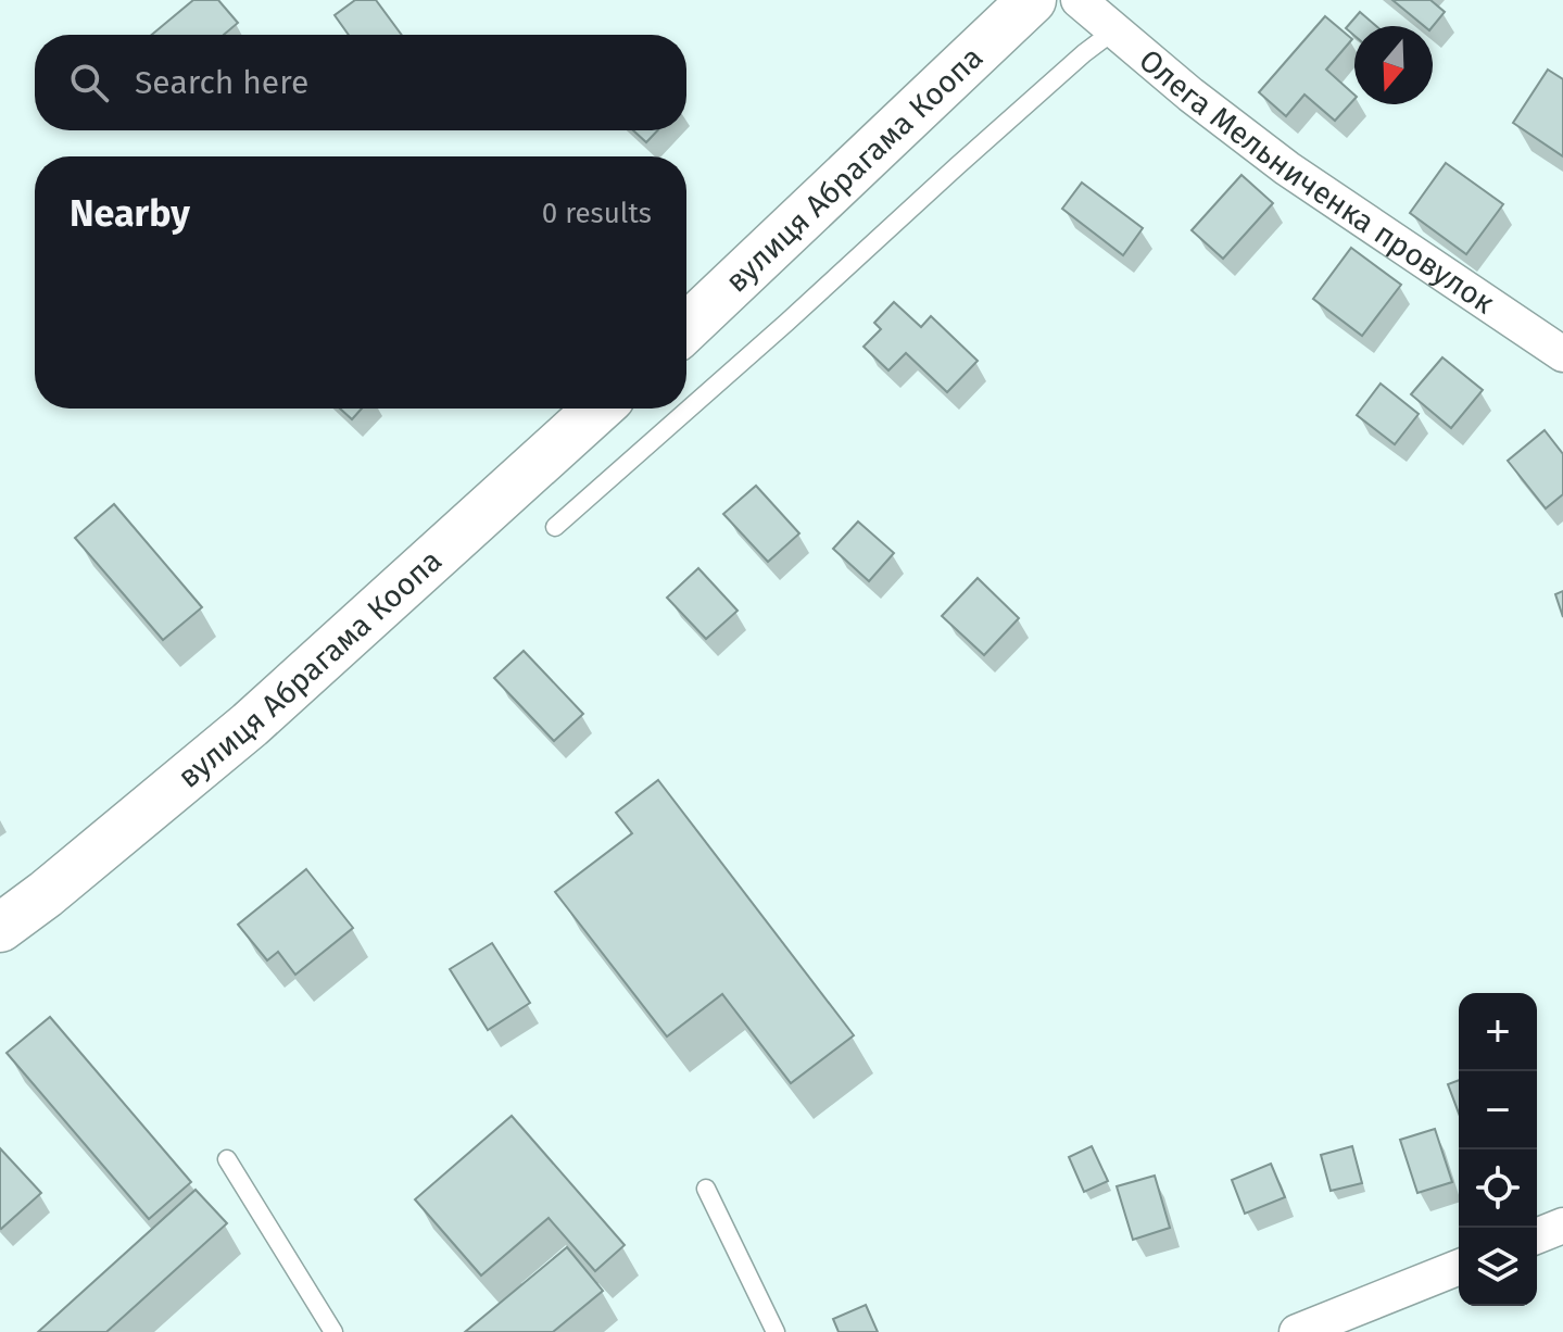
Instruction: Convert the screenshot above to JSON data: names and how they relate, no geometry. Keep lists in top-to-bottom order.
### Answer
{
  "streets": {
    "main road": ["вулиця Абрагама Коопа"],
    "street": ["Олега Мельниченка провулок"]
  },
  "north": "bottom",
  "page": {
    "search": "Search here",
    "heading": ["Nearby", "0 results"],
    "map_buttons": ["+", "−"]
  }
}
